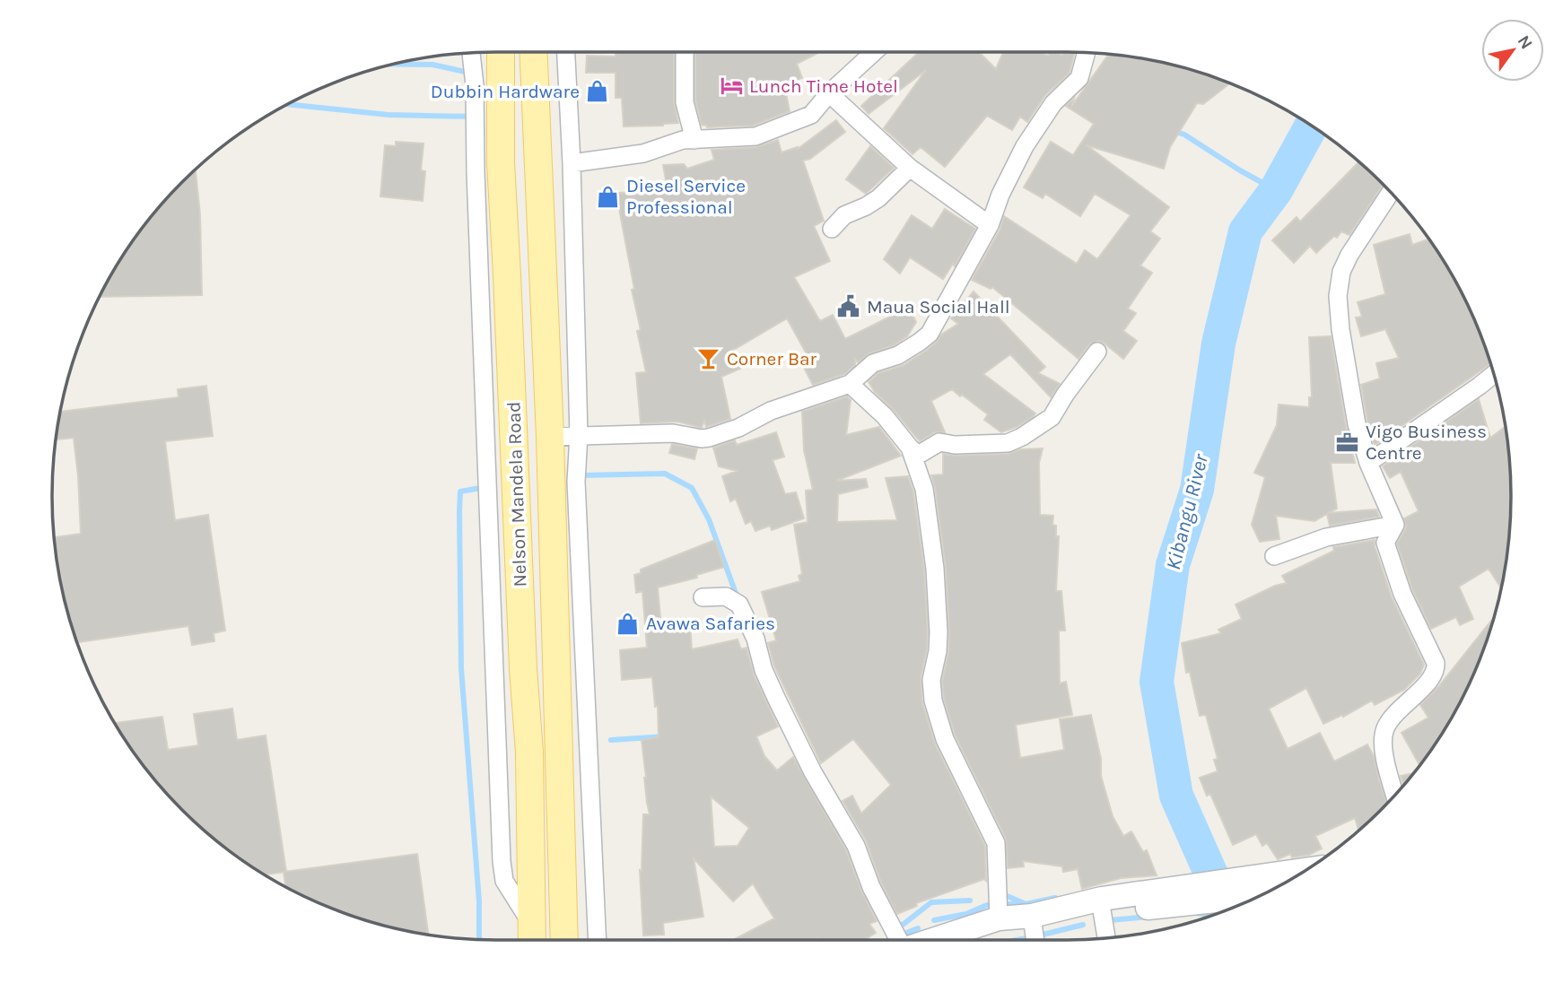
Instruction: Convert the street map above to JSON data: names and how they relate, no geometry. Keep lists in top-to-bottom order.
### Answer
{
  "streets": {
    "main road": ["Nelson Mandela Road"]
  },
  "water": ["Kibangu River"],
  "places": {
    "hotel": ["Lunch Time Hotel"],
    "shop": ["Dubbin Hardware", "Diesel Service Professional", "Avawa Safaries"],
    "public building": ["Maua Social Hall"],
    "bar": ["Corner Bar"],
    "office": ["Vigo Business Centre"]
  },
  "north": "top right"
}
